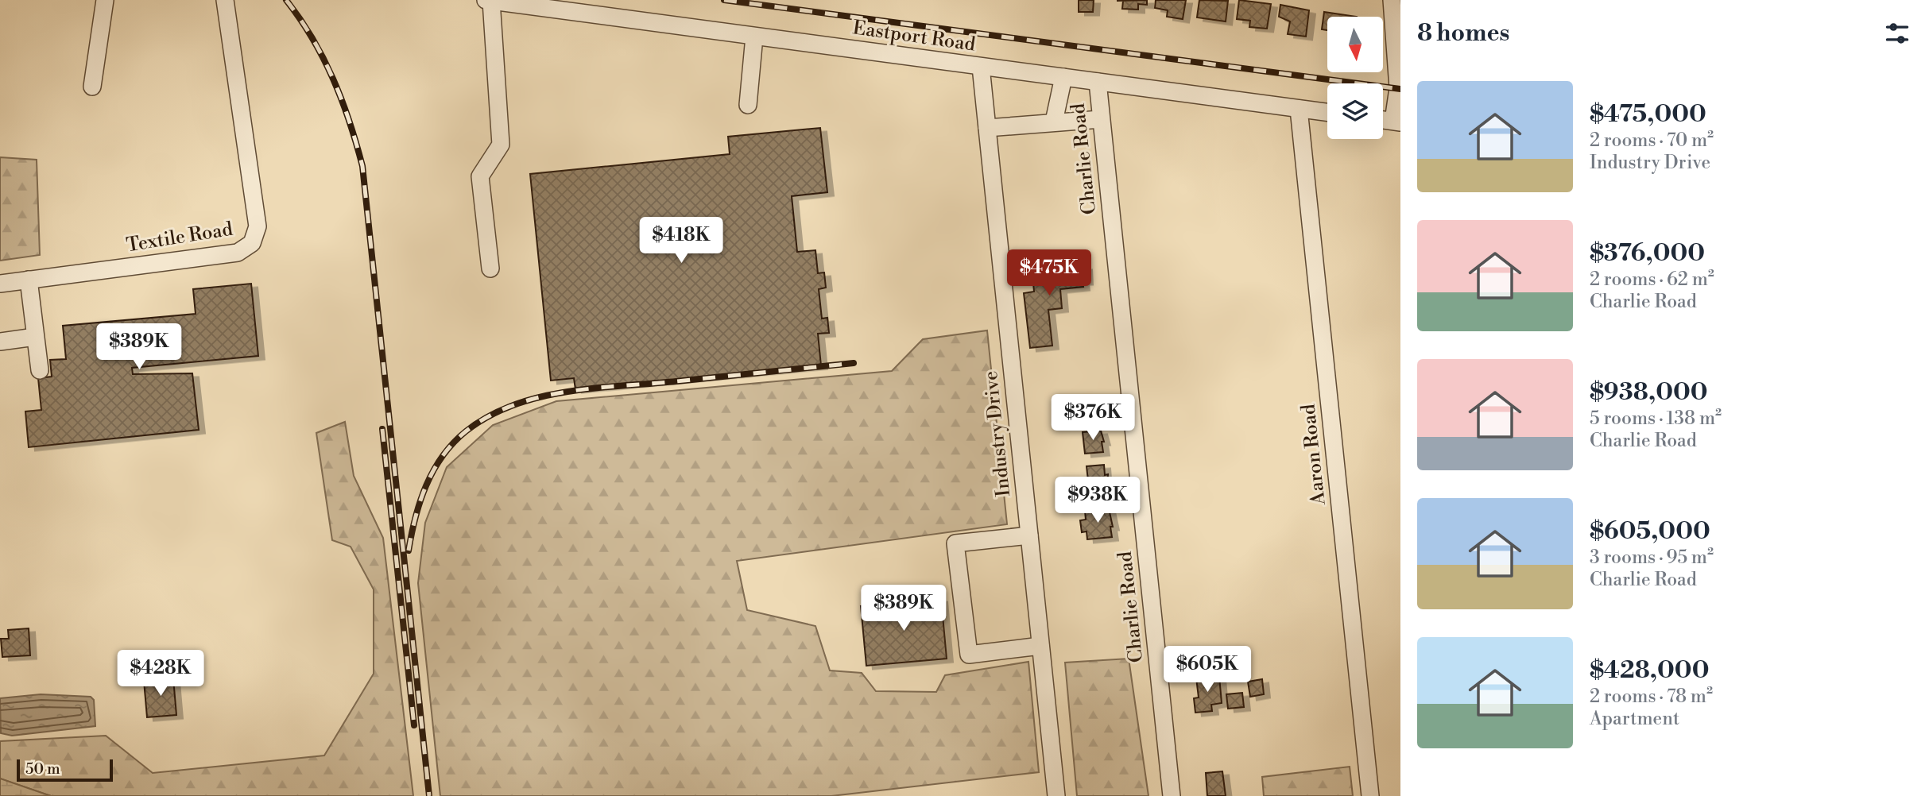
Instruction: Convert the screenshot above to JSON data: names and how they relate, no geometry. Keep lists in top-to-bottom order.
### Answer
{
  "streets": {
    "street": [
      "Eastport Road",
      "Charlie Road",
      "Textile Road",
      "Industry Drive",
      "Aaron Road"
    ]
  },
  "crossings": [
    ["Eastport Road", "Charlie Road"],
    ["Eastport Road", "Industry Drive"],
    ["Eastport Road", "Aaron Road"]
  ],
  "scale_bar": "50 m",
  "north": "bottom",
  "page": {
    "heading": "8 homes",
    "list": [
      {
        "name": "$475,000",
        "note": "2 rooms · 70 m² · Industry Drive"
      },
      {
        "name": "$376,000",
        "note": "2 rooms · 62 m² · Charlie Road"
      },
      {
        "name": "$938,000",
        "note": "5 rooms · 138 m² · Charlie Road"
      },
      {
        "name": "$605,000",
        "note": "3 rooms · 95 m² · Charlie Road"
      },
      {
        "name": "$428,000",
        "note": "2 rooms · 78 m² · Apartment"
      }
    ],
    "price": [
      "$418K",
      "$475K",
      "$389K",
      "$376K",
      "$938K",
      "$389K",
      "$605K",
      "$428K"
    ],
    "scale": "50 m"
  }
}
